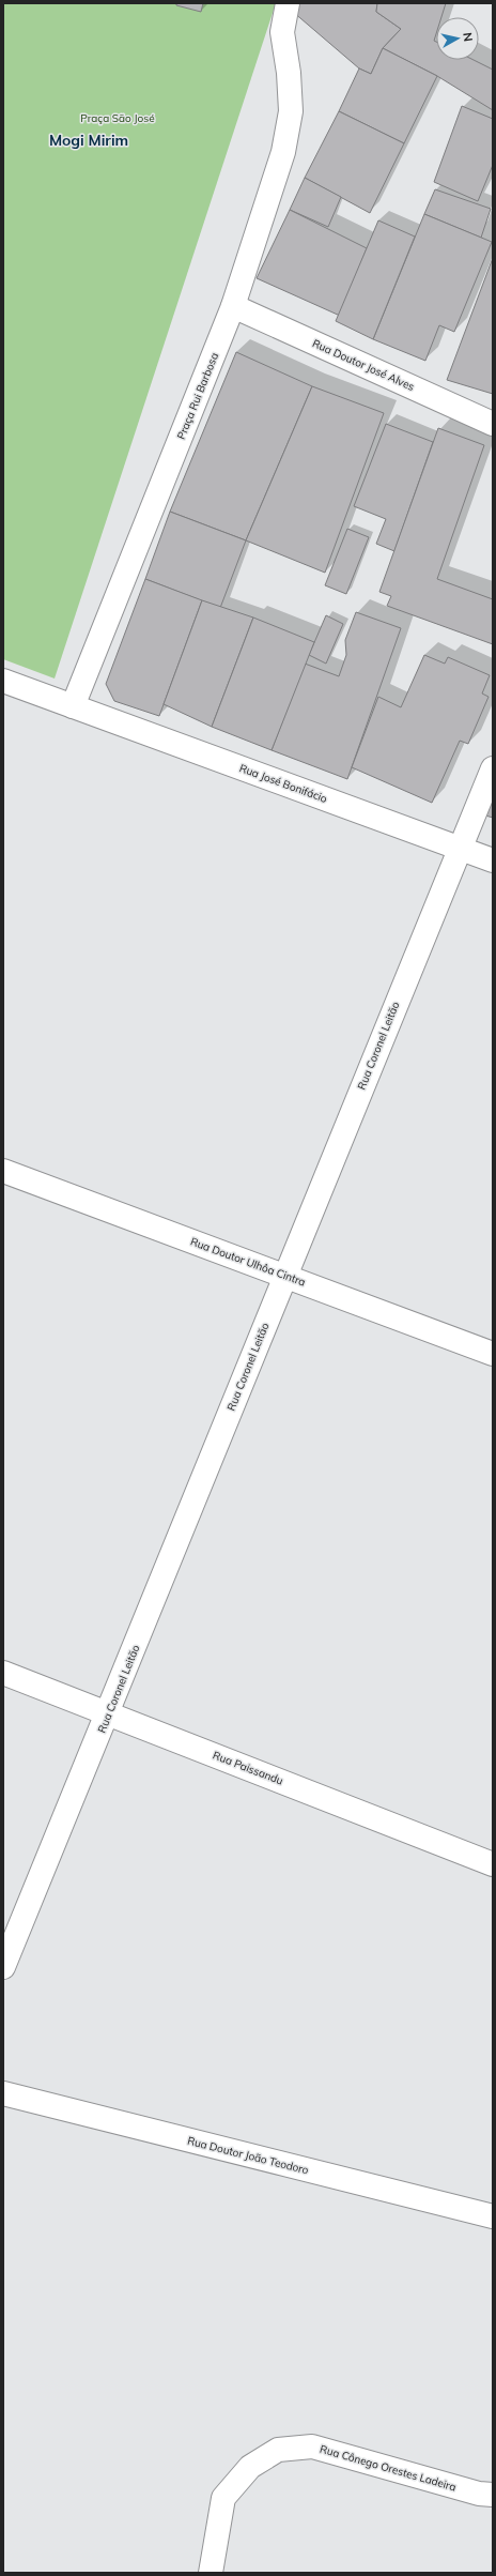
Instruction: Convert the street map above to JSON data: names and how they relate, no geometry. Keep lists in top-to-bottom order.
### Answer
{
  "streets": {
    "street": [
      "Rua Doutor José Alves",
      "Praça Rui Barbosa",
      "Rua José Bonifácio",
      "Rua Coronel Leitão",
      "Rua Doutor Ulhôa Cintra",
      "Rua Paissandu",
      "Rua Doutor João Teodoro",
      "Rua Cônego Orestes Ladeira"
    ]
  },
  "crossings": [
    ["Rua Doutor José Alves", "Praça Rui Barbosa"],
    ["Praça Rui Barbosa", "Rua José Bonifácio"],
    ["Rua José Bonifácio", "Rua Coronel Leitão"],
    ["Rua Coronel Leitão", "Rua Doutor Ulhôa Cintra"],
    ["Rua Coronel Leitão", "Rua Paissandu"]
  ],
  "districts": ["Mogi Mirim"],
  "parks": ["Praça São José"],
  "north": "right"
}
